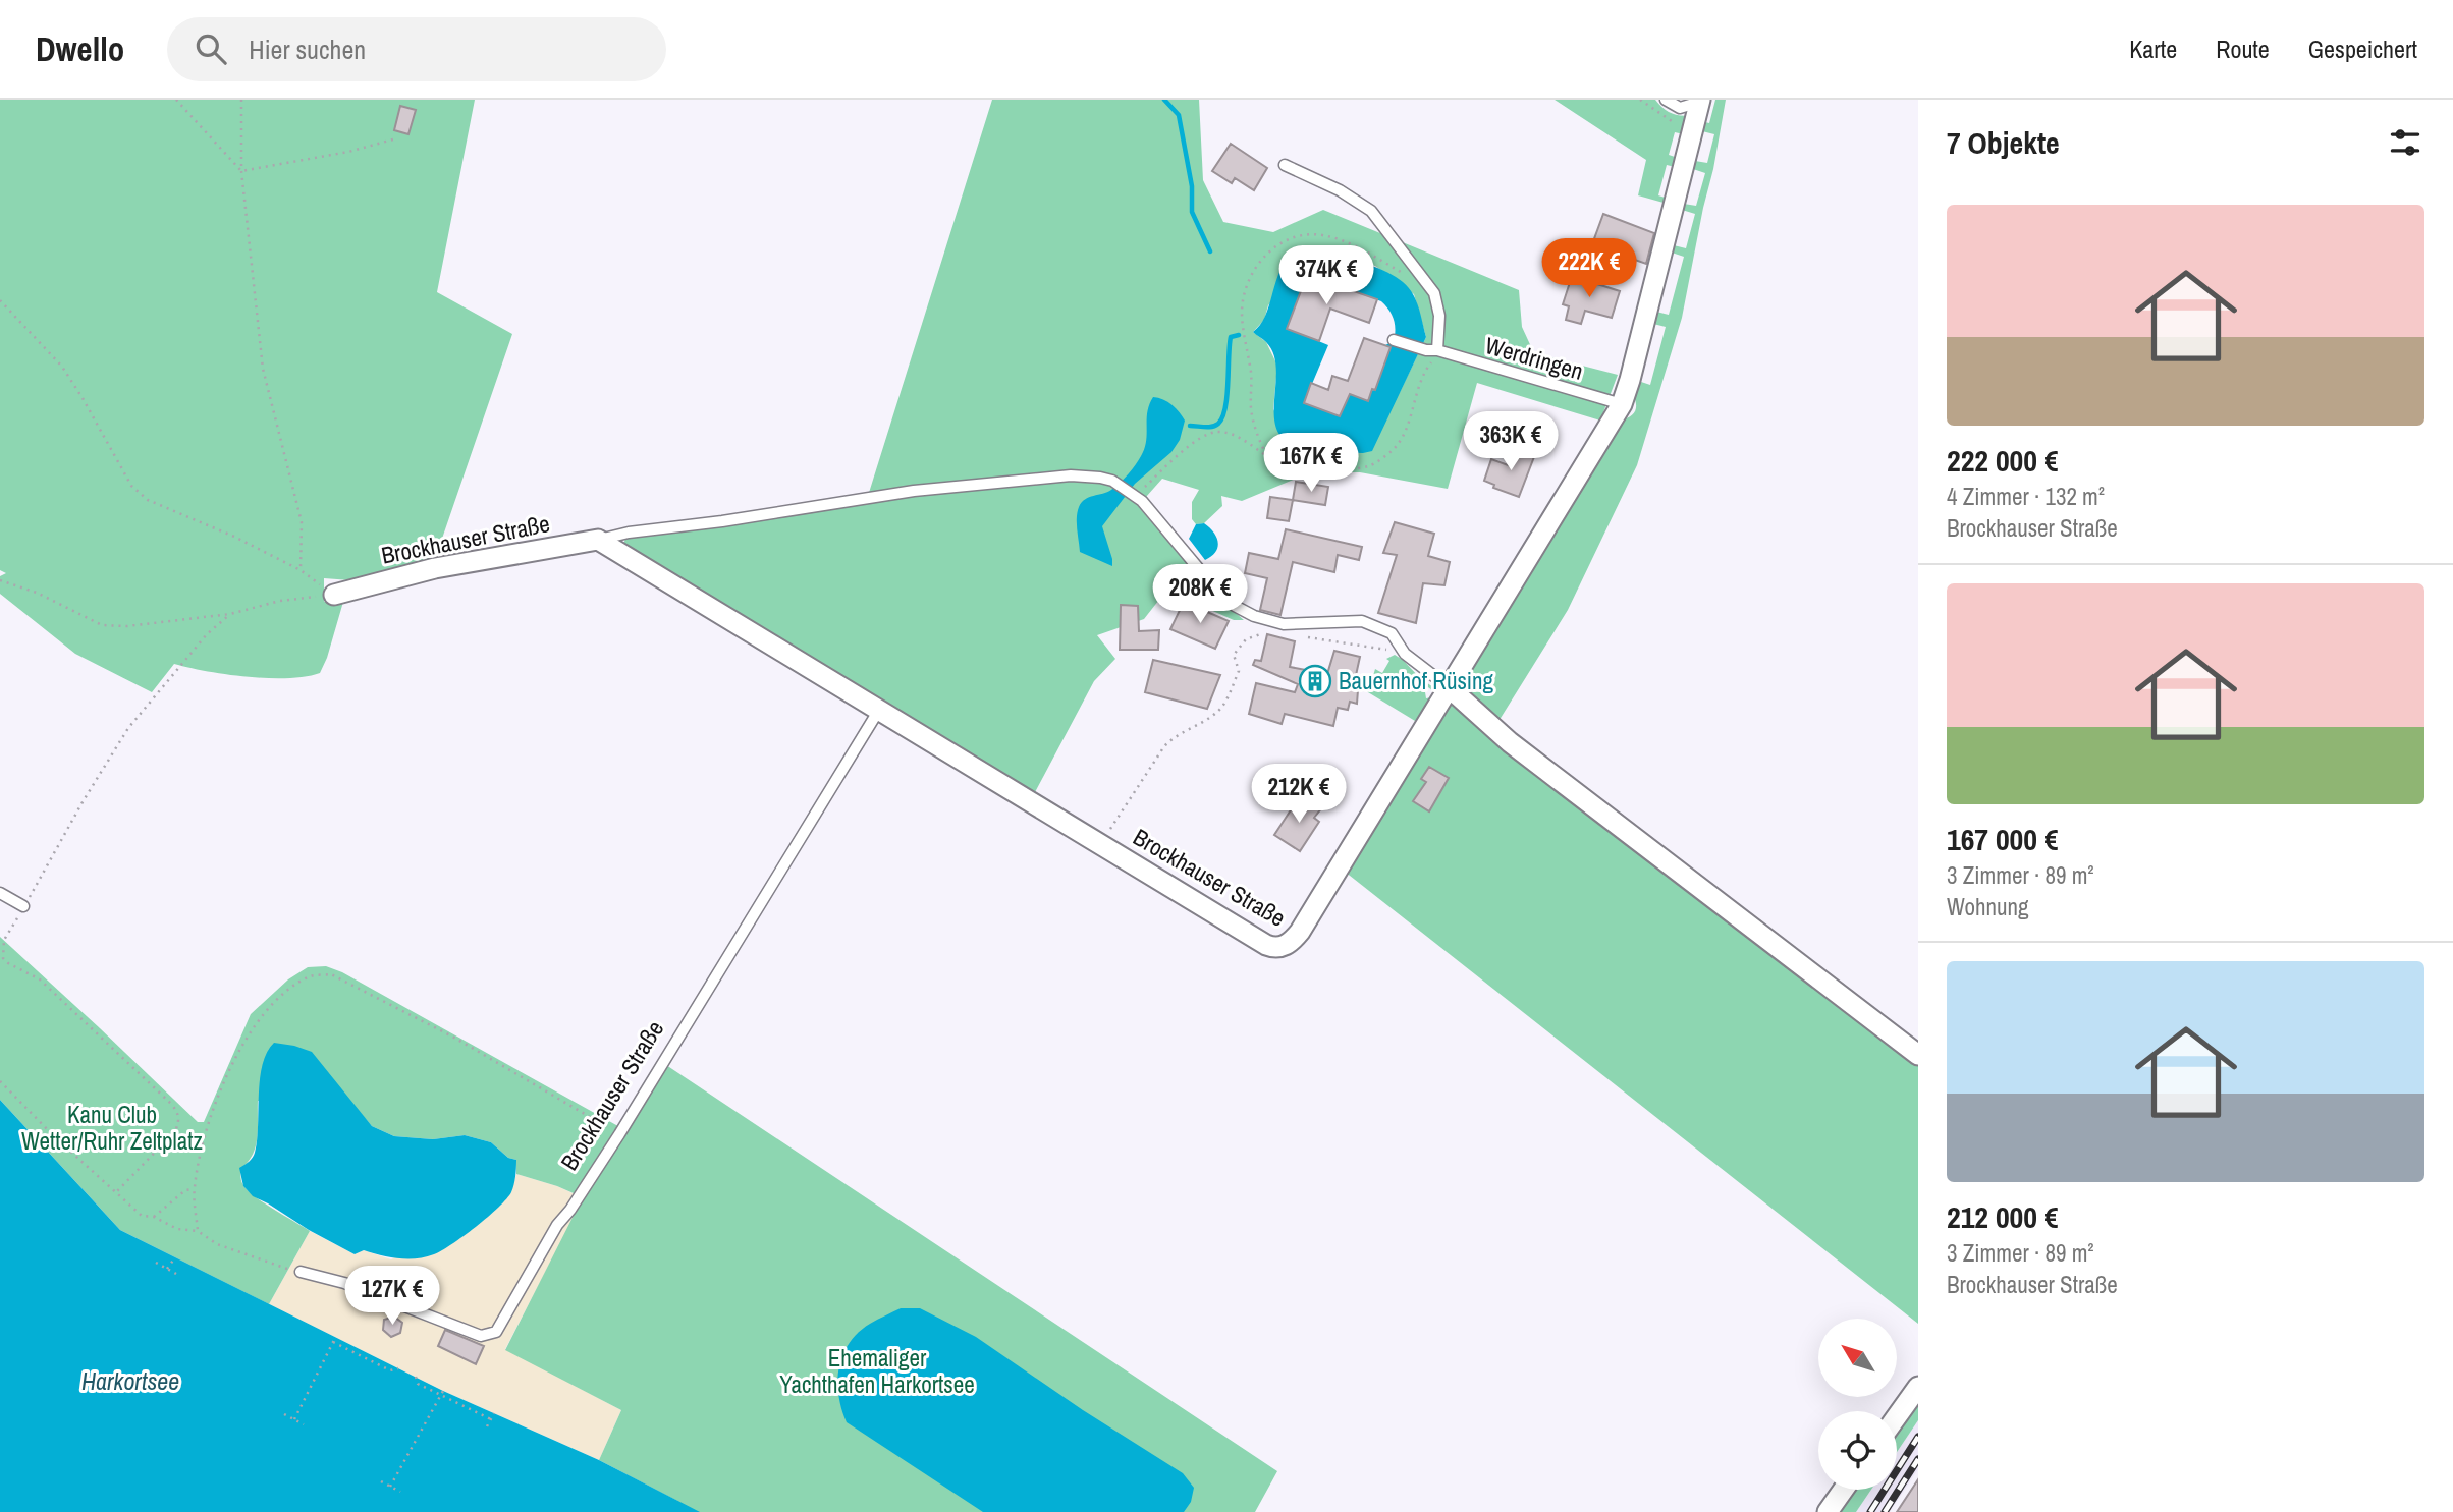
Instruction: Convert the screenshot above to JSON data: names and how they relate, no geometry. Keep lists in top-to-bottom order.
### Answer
{
  "streets": {
    "street": ["Brockhauser Straße"],
    "lane": ["Werdringen"]
  },
  "crossings": [
    ["Werdringen", "Brockhauser Straße"]
  ],
  "water": ["Harkortsee"],
  "parks": ["Kanu Club Wetter/Ruhr Zeltplatz", "Ehemaliger Yachthafen Harkortsee"],
  "places": {
    "building": ["Bauernhof Rüsing"]
  },
  "north": "top left",
  "page": {
    "header": "Dwello",
    "search": "Hier suchen",
    "nav": ["Karte", "Route", "Gespeichert"],
    "heading": "7 Objekte",
    "list": [
      {
        "name": "222 000 €",
        "note": "4 Zimmer · 132 m² · Brockhauser Straße"
      },
      {
        "name": "167 000 €",
        "note": "3 Zimmer · 89 m² · Wohnung"
      },
      {
        "name": "212 000 €",
        "note": "3 Zimmer · 89 m² · Brockhauser Straße"
      }
    ],
    "price": [
      "222K €",
      "374K €",
      "363K €",
      "167K €",
      "208K €",
      "212K €",
      "127K €"
    ]
  }
}
